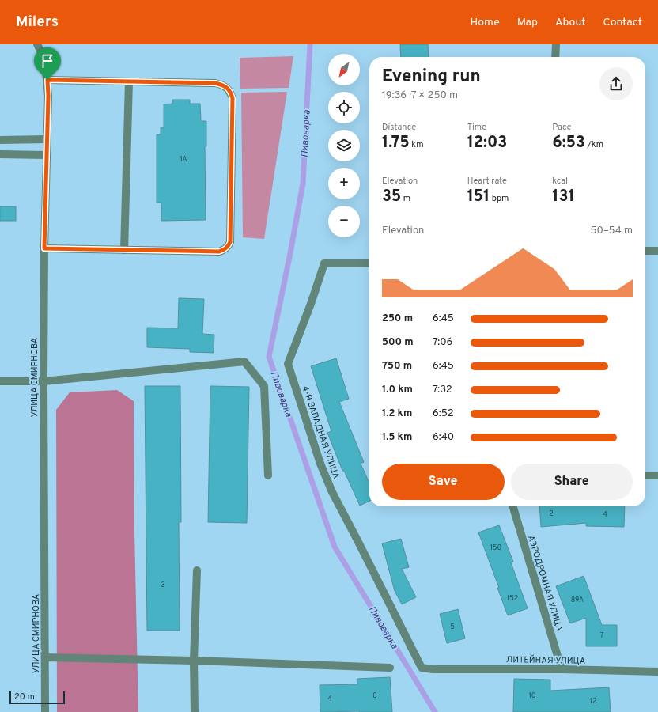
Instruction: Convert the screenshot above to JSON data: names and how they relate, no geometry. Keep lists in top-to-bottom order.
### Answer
{
  "streets": {
    "street": [
      "УЛИЦА СМИРНОВА",
      "4-Я ЗАПАДНАЯ УЛИЦА",
      "АЭРОДРОМНАЯ УЛИЦА",
      "ЛИТЕЙНАЯ УЛИЦА"
    ]
  },
  "crossings": [
    ["4-Я ЗАПАДНАЯ УЛИЦА", "ЛИТЕЙНАЯ УЛИЦА"],
    ["АЭРОДРОМНАЯ УЛИЦА", "ЛИТЕЙНАЯ УЛИЦА"]
  ],
  "water": ["Пивоварка"],
  "house_numbers": [
    "1А",
    "2",
    "4",
    "150",
    "3",
    "152",
    "89А",
    "5",
    "7",
    "8",
    "10",
    "4",
    "12"
  ],
  "scale_bar": "20 m",
  "north": "bottom left",
  "page": {
    "header": "Milers",
    "nav": [
      "Home",
      "Map",
      "About",
      "Contact"
    ],
    "map_buttons": ["+", "−"],
    "heading": ["Evening run", "19:36 · 7 × 250 m"],
    "stats": [
      ["Distance", "1.75 km"],
      ["Time", "12:03"],
      ["Pace", "6:53 /km"],
      ["Elevation", "35 m"],
      ["Heart rate", "151 bpm"],
      ["kcal", "131"]
    ],
    "chart": ["Elevation", "50–54 m"],
    "list": [
      {
        "name": "250 m",
        "note": "6:45"
      },
      {
        "name": "500 m",
        "note": "7:06"
      },
      {
        "name": "750 m",
        "note": "6:45"
      },
      {
        "name": "1.0 km",
        "note": "7:32"
      },
      {
        "name": "1.2 km",
        "note": "6:52"
      },
      {
        "name": "1.5 km",
        "note": "6:40"
      }
    ],
    "buttons": ["Save", "Share"],
    "scale": "20 m"
  }
}
